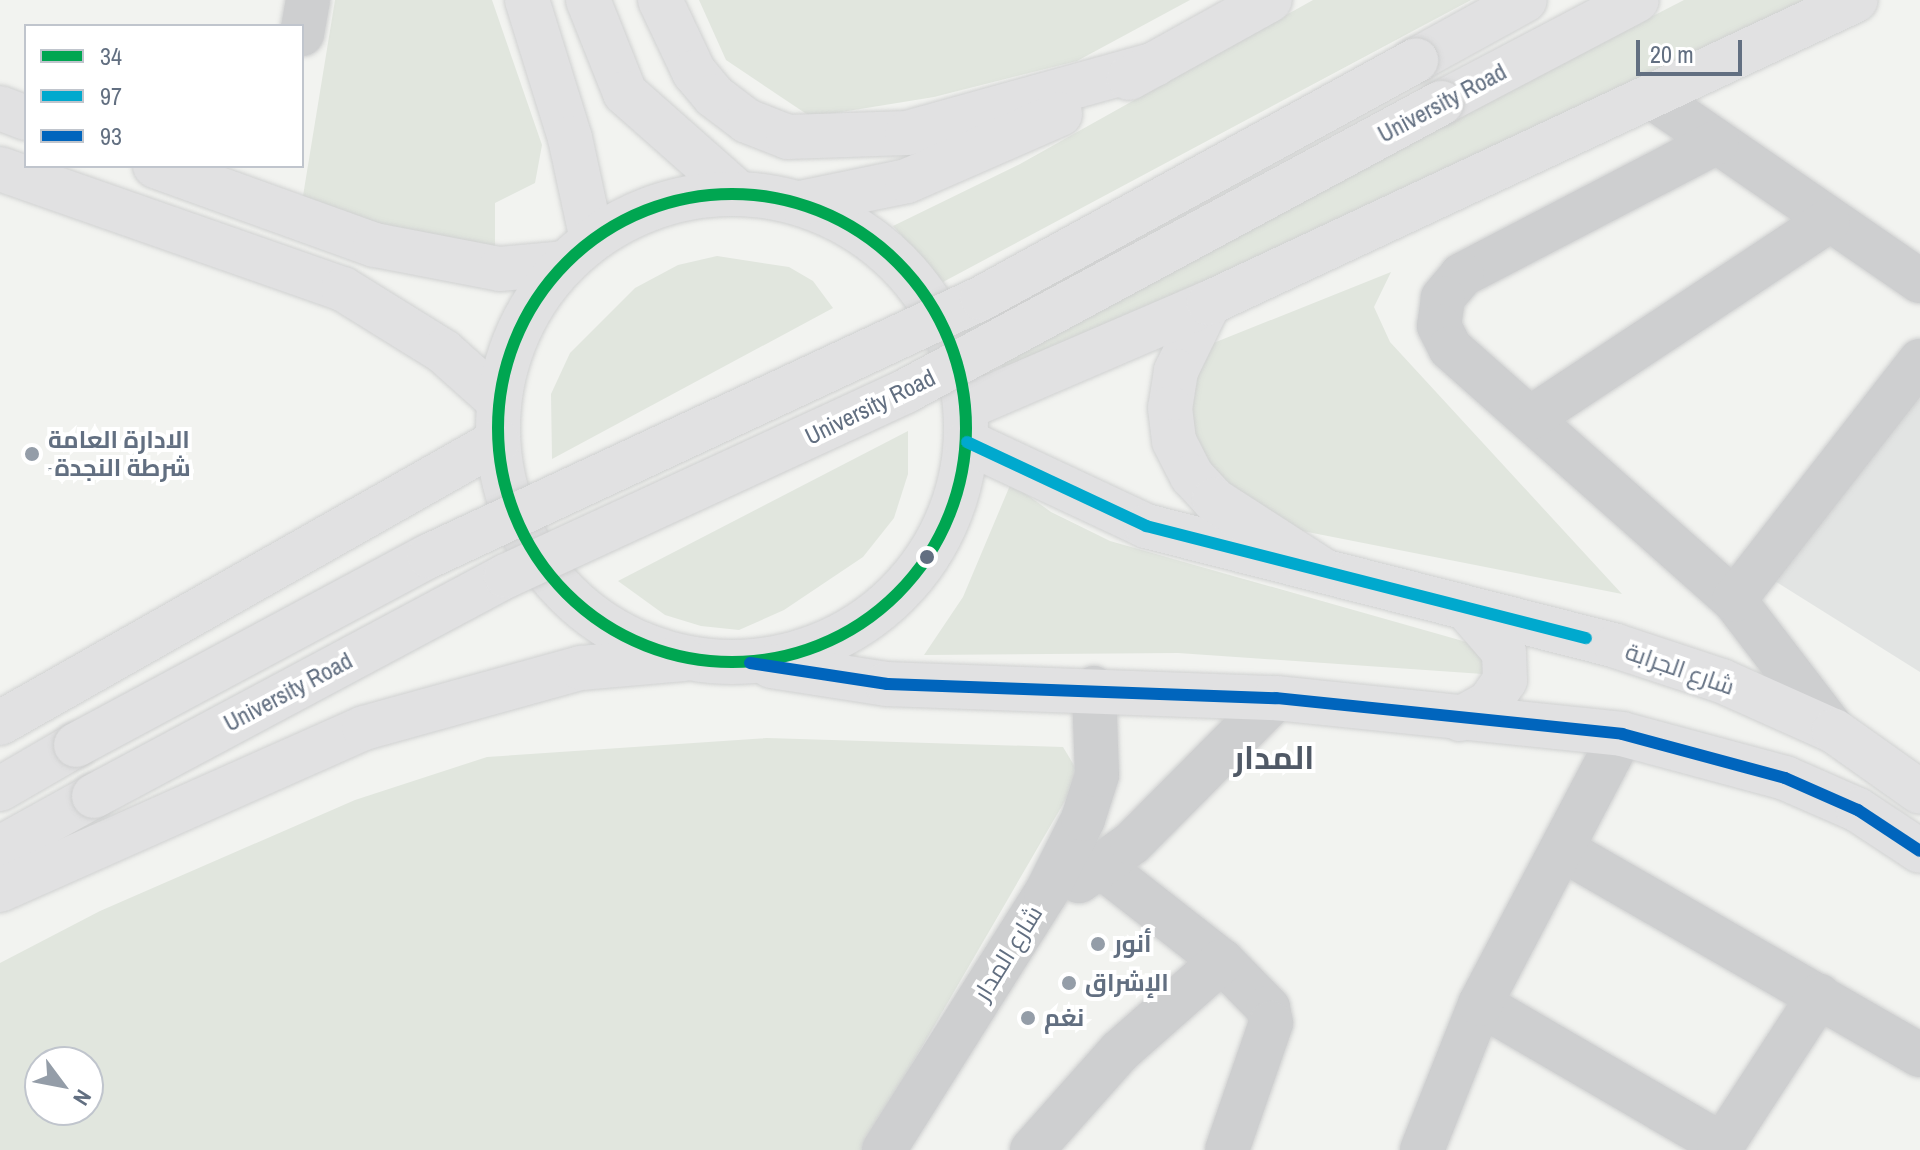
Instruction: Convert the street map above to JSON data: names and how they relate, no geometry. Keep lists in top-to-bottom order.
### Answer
{
  "streets": {
    "main road": ["University Road", "شارع الجرابة"],
    "street": ["شارع المدار"]
  },
  "districts": ["المدار"],
  "places": [
    "الادارة العامة -شرطة النجدة",
    "أنور",
    "الإشراق",
    "نغم"
  ],
  "lines": ["transit line 34", "transit line 97", "transit line 93"],
  "legend": ["34", "97", "93"],
  "scale_bar": "20 m",
  "north": "bottom right"
}
